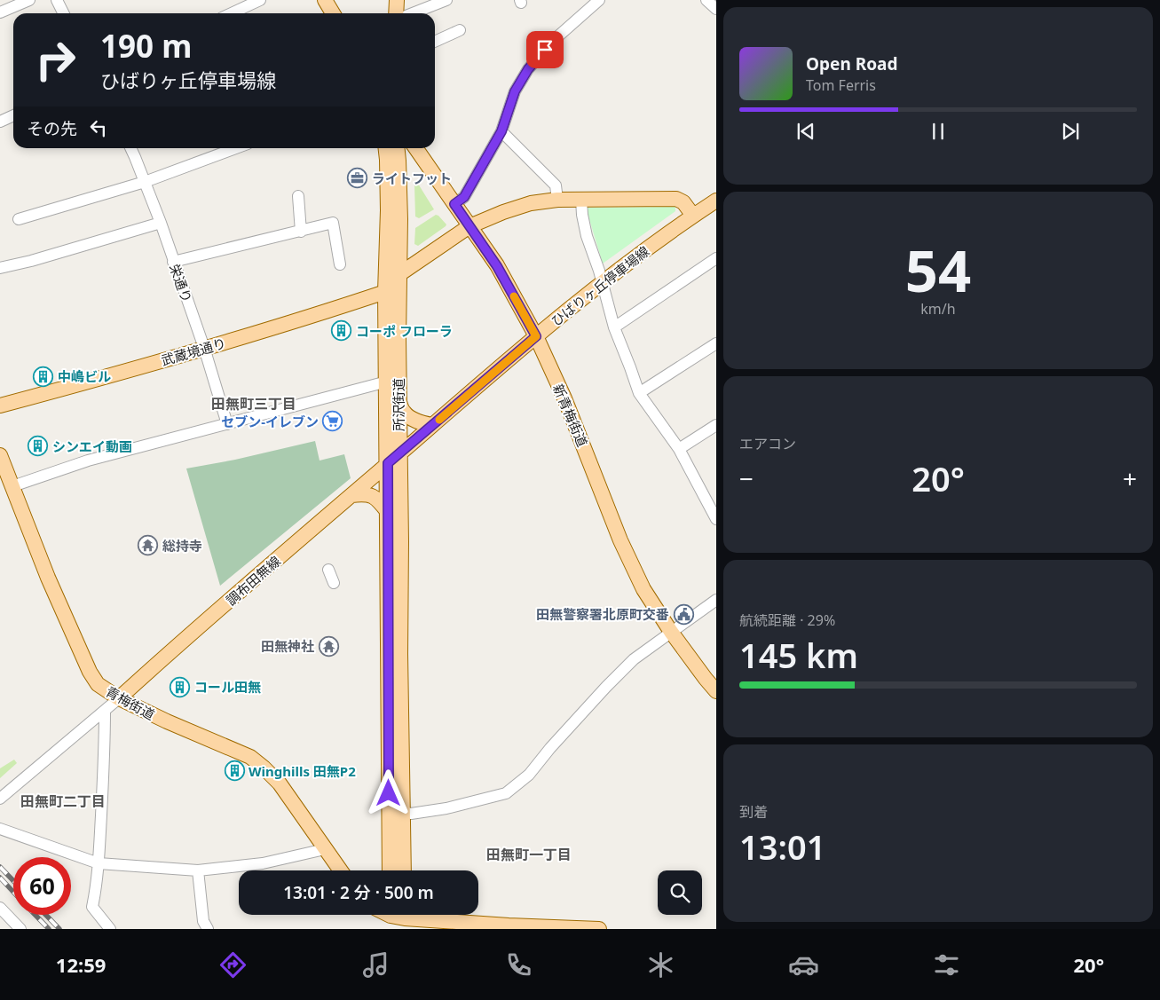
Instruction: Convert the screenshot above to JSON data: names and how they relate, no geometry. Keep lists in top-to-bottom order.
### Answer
{
  "streets": {
    "main road": [
      "ひばりヶ丘停車場線",
      "武蔵境通り",
      "所沢街道",
      "新青梅街道",
      "調布田無線",
      "青梅街道"
    ],
    "street": ["栄通り"]
  },
  "crossings": [
    ["栄通り", "武蔵境通り"],
    ["ひばりヶ丘停車場線", "所沢街道"],
    ["ひばりヶ丘停車場線", "新青梅街道"],
    ["ひばりヶ丘停車場線", "調布田無線"],
    ["武蔵境通り", "所沢街道"],
    ["所沢街道", "調布田無線"],
    ["調布田無線", "青梅街道"]
  ],
  "districts": ["田無町三丁目", "田無町二丁目", "田無町一丁目"],
  "places": {
    "office": ["ライトフット"],
    "building": [
      "コーポ フローラ",
      "中嶋ビル",
      "シンエイ動画",
      "コール田無",
      "Winghills 田無P2"
    ],
    "supermarket": ["セブン-イレブン"],
    "temple": ["総持寺", "田無神社"],
    "public building": ["田無警察署北原町交番"]
  },
  "page": {
    "turn": ["190 m", "ひばりヶ丘停車場線"],
    "song": ["Open Road", "Tom Ferris"],
    "then": "その先",
    "tile": [
      ["54", "km/h"],
      "エアコン",
      ["航続距離 · 29%", "145 km"],
      ["到着", "13:01"]
    ],
    "heat": ["−", "20°", "+"],
    "limit": "60",
    "trip": "13:01 · 2 分 · 500 m",
    "tabs": ["12:59", "20°"]
  }
}
